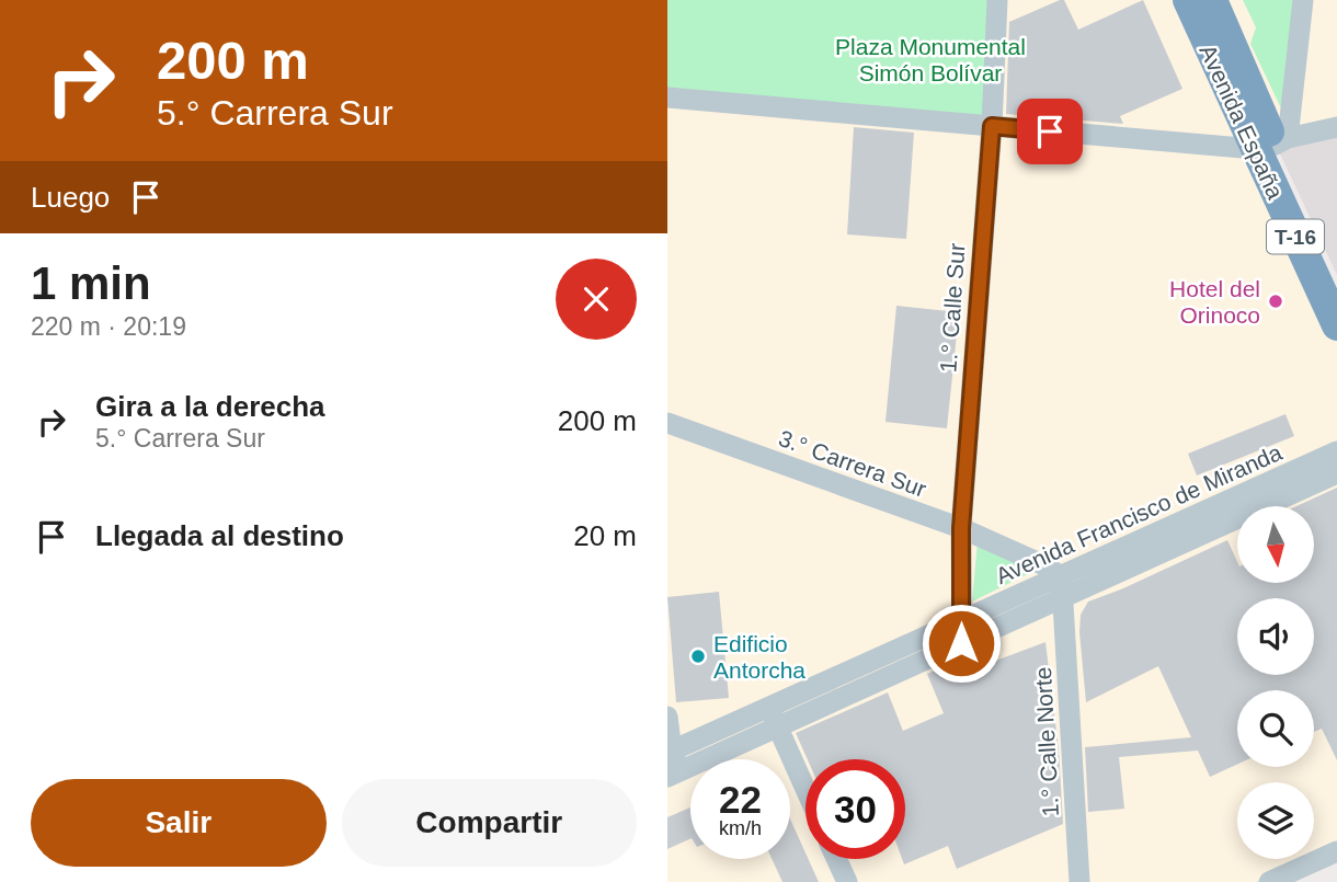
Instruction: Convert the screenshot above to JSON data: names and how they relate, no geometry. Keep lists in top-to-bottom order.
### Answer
{
  "streets": {
    "highway": ["Avenida España", "T-16"],
    "street": [
      "1.° Calle Sur",
      "3.° Carrera Sur",
      "Avenida Francisco de Miranda",
      "1.° Calle Norte"
    ]
  },
  "crossings": [
    ["1.° Calle Sur", "3.° Carrera Sur"],
    ["1.° Calle Sur", "Avenida Francisco de Miranda"],
    ["3.° Carrera Sur", "Avenida Francisco de Miranda"],
    ["3.° Carrera Sur", "1.° Calle Norte"],
    ["Avenida Francisco de Miranda", "1.° Calle Norte"]
  ],
  "parks": ["Plaza Monumental Simón Bolívar"],
  "places": ["Hotel del Orinoco", "Edificio Antorcha"],
  "north": "bottom",
  "page": {
    "turn": ["200 m", "5.° Carrera Sur"],
    "then": "Luego",
    "heading": ["1 min", "220 m · 20:19"],
    "list": [
      {
        "name": "Gira a la derecha",
        "note": "5.° Carrera Sur",
        "value": "200 m"
      },
      {
        "name": "Llegada al destino",
        "value": "20 m"
      }
    ],
    "speed": "22 km/h",
    "limit": "30",
    "buttons": ["Salir", "Compartir"]
  }
}
